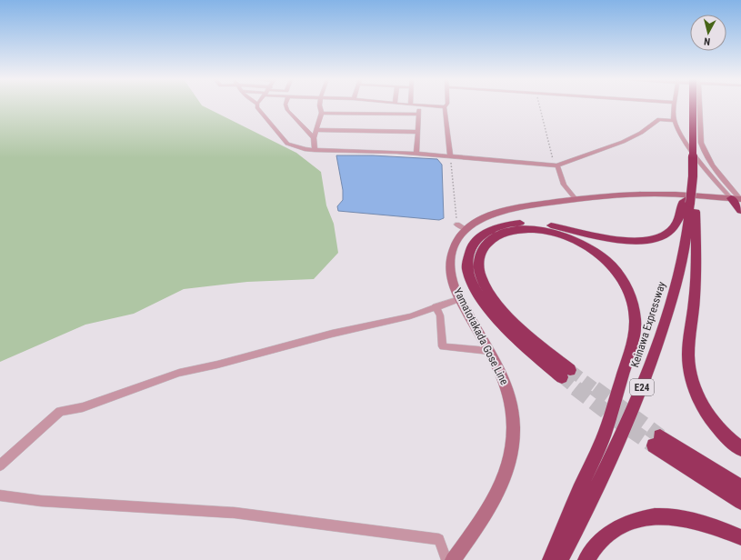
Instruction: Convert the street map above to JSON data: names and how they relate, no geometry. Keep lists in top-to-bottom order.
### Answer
{
  "streets": {
    "highway": ["Keinawa Expressway", "E24"],
    "main road": ["Yamatotakada Gose Line"]
  },
  "north": "bottom"
}
